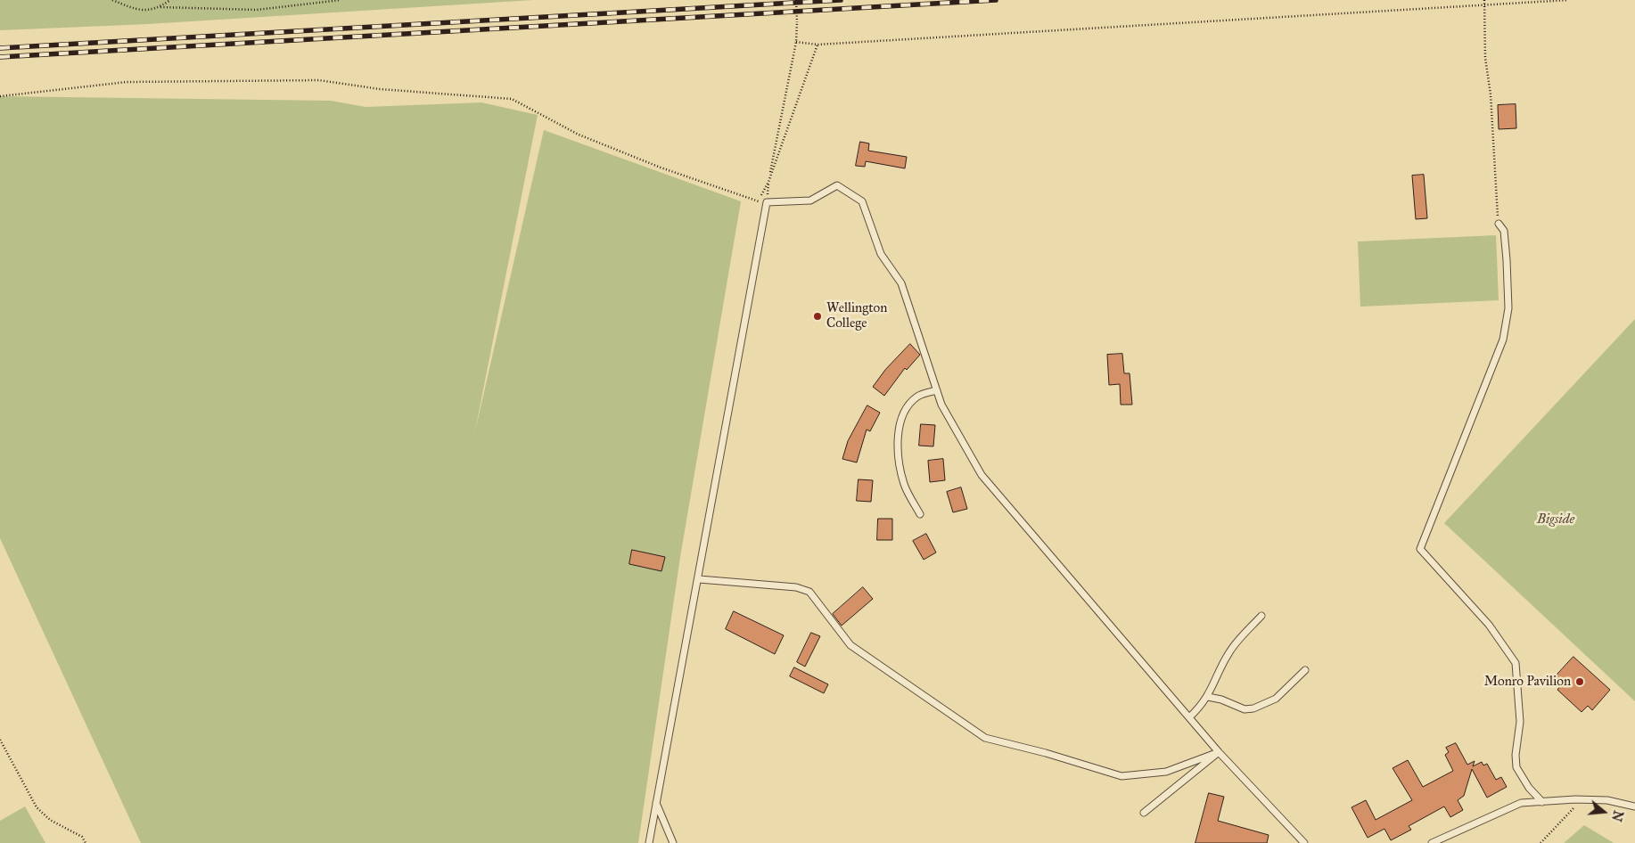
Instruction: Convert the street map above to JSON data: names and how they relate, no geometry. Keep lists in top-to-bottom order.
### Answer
{
  "parks": ["Bigside"],
  "places": ["Wellington College", "Monro Pavilion"],
  "north": "right"
}
